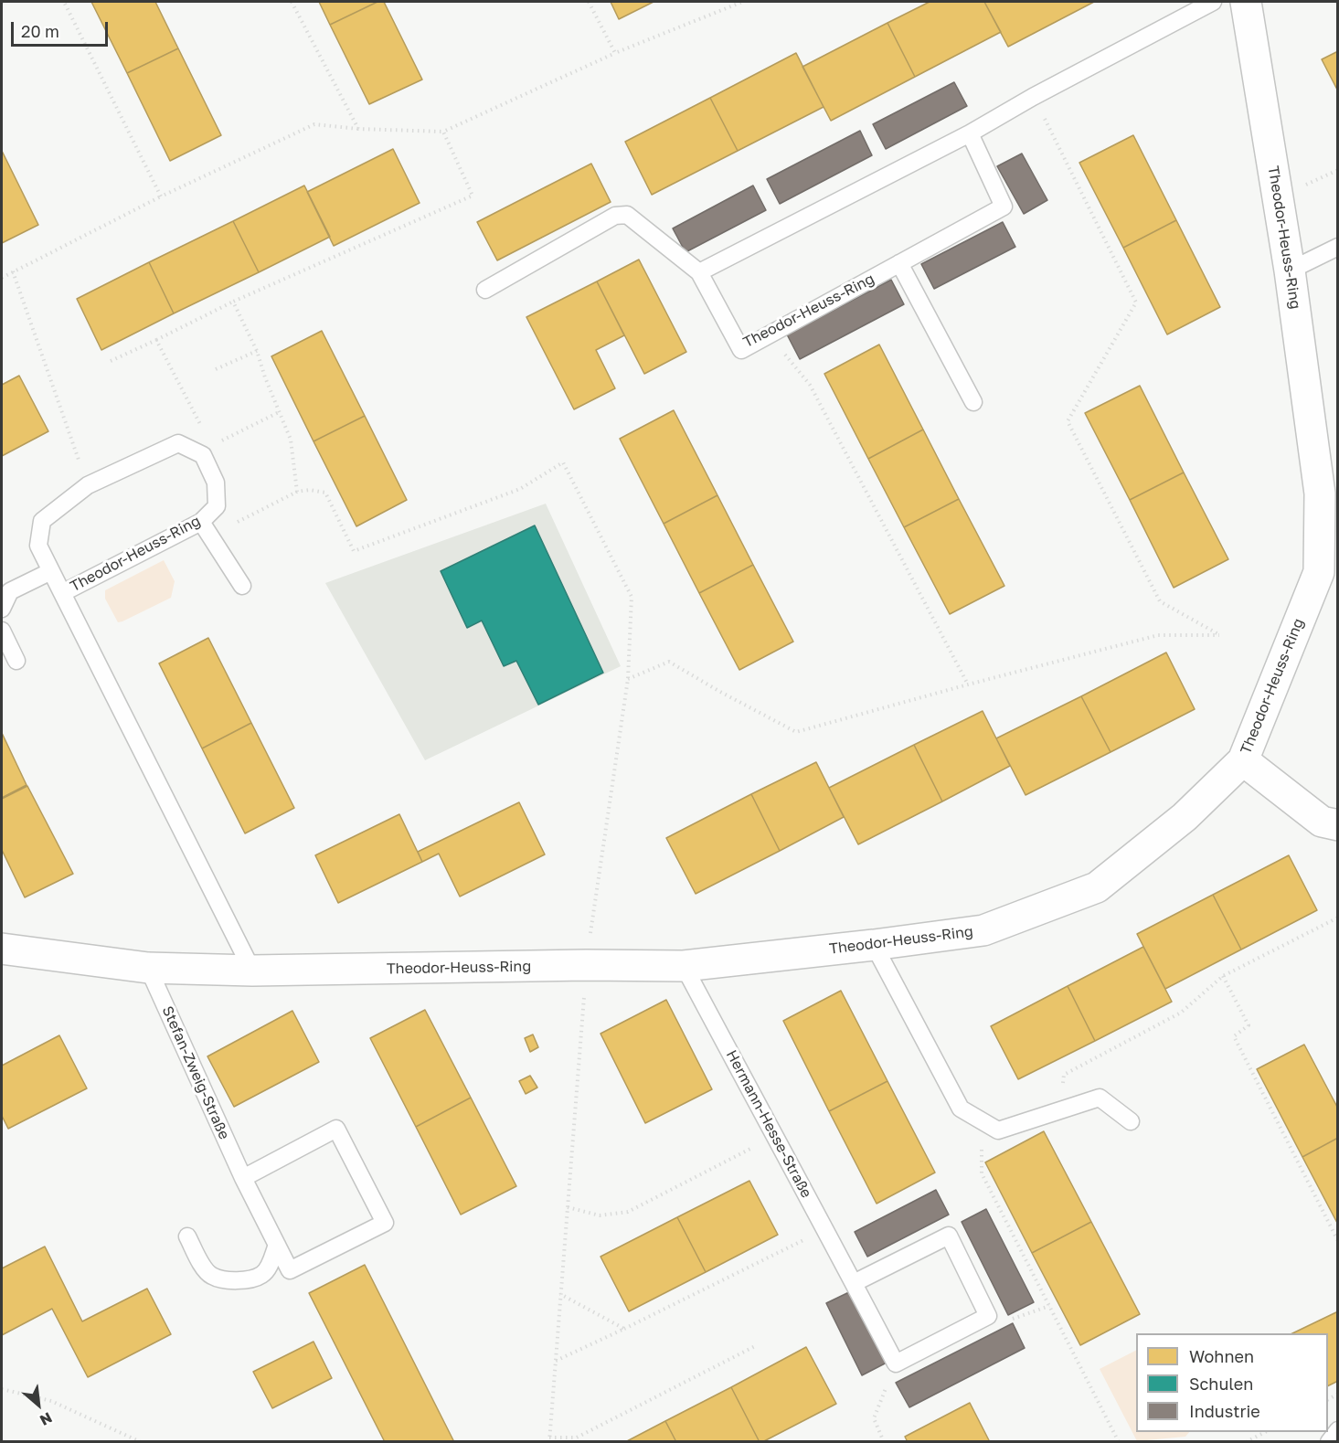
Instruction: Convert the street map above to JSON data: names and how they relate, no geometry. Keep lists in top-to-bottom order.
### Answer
{
  "streets": {
    "street": ["Theodor-Heuss-Ring"],
    "lane": ["Stefan-Zweig-Straße", "Hermann-Hesse-Straße"]
  },
  "crossings": [
    ["Theodor-Heuss-Ring", "Stefan-Zweig-Straße"],
    ["Theodor-Heuss-Ring", "Hermann-Hesse-Straße"]
  ],
  "legend": ["Wohnen", "Schulen", "Industrie"],
  "scale_bar": "20 m",
  "north": "bottom right"
}
